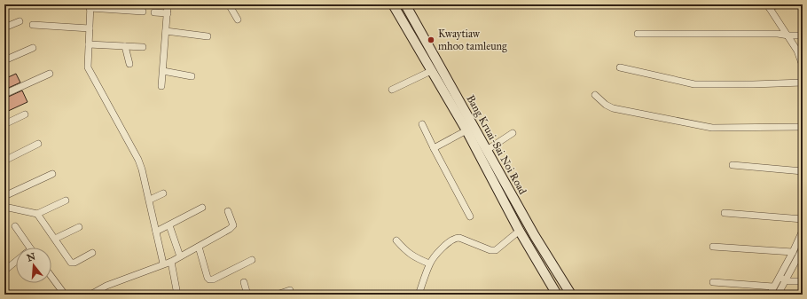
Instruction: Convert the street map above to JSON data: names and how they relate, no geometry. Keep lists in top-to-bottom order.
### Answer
{
  "streets": {
    "main road": ["Bang Kruai-Sai Noi Road"]
  },
  "places": ["Kwaytiaw mhoo tamleung"],
  "north": "top"
}
